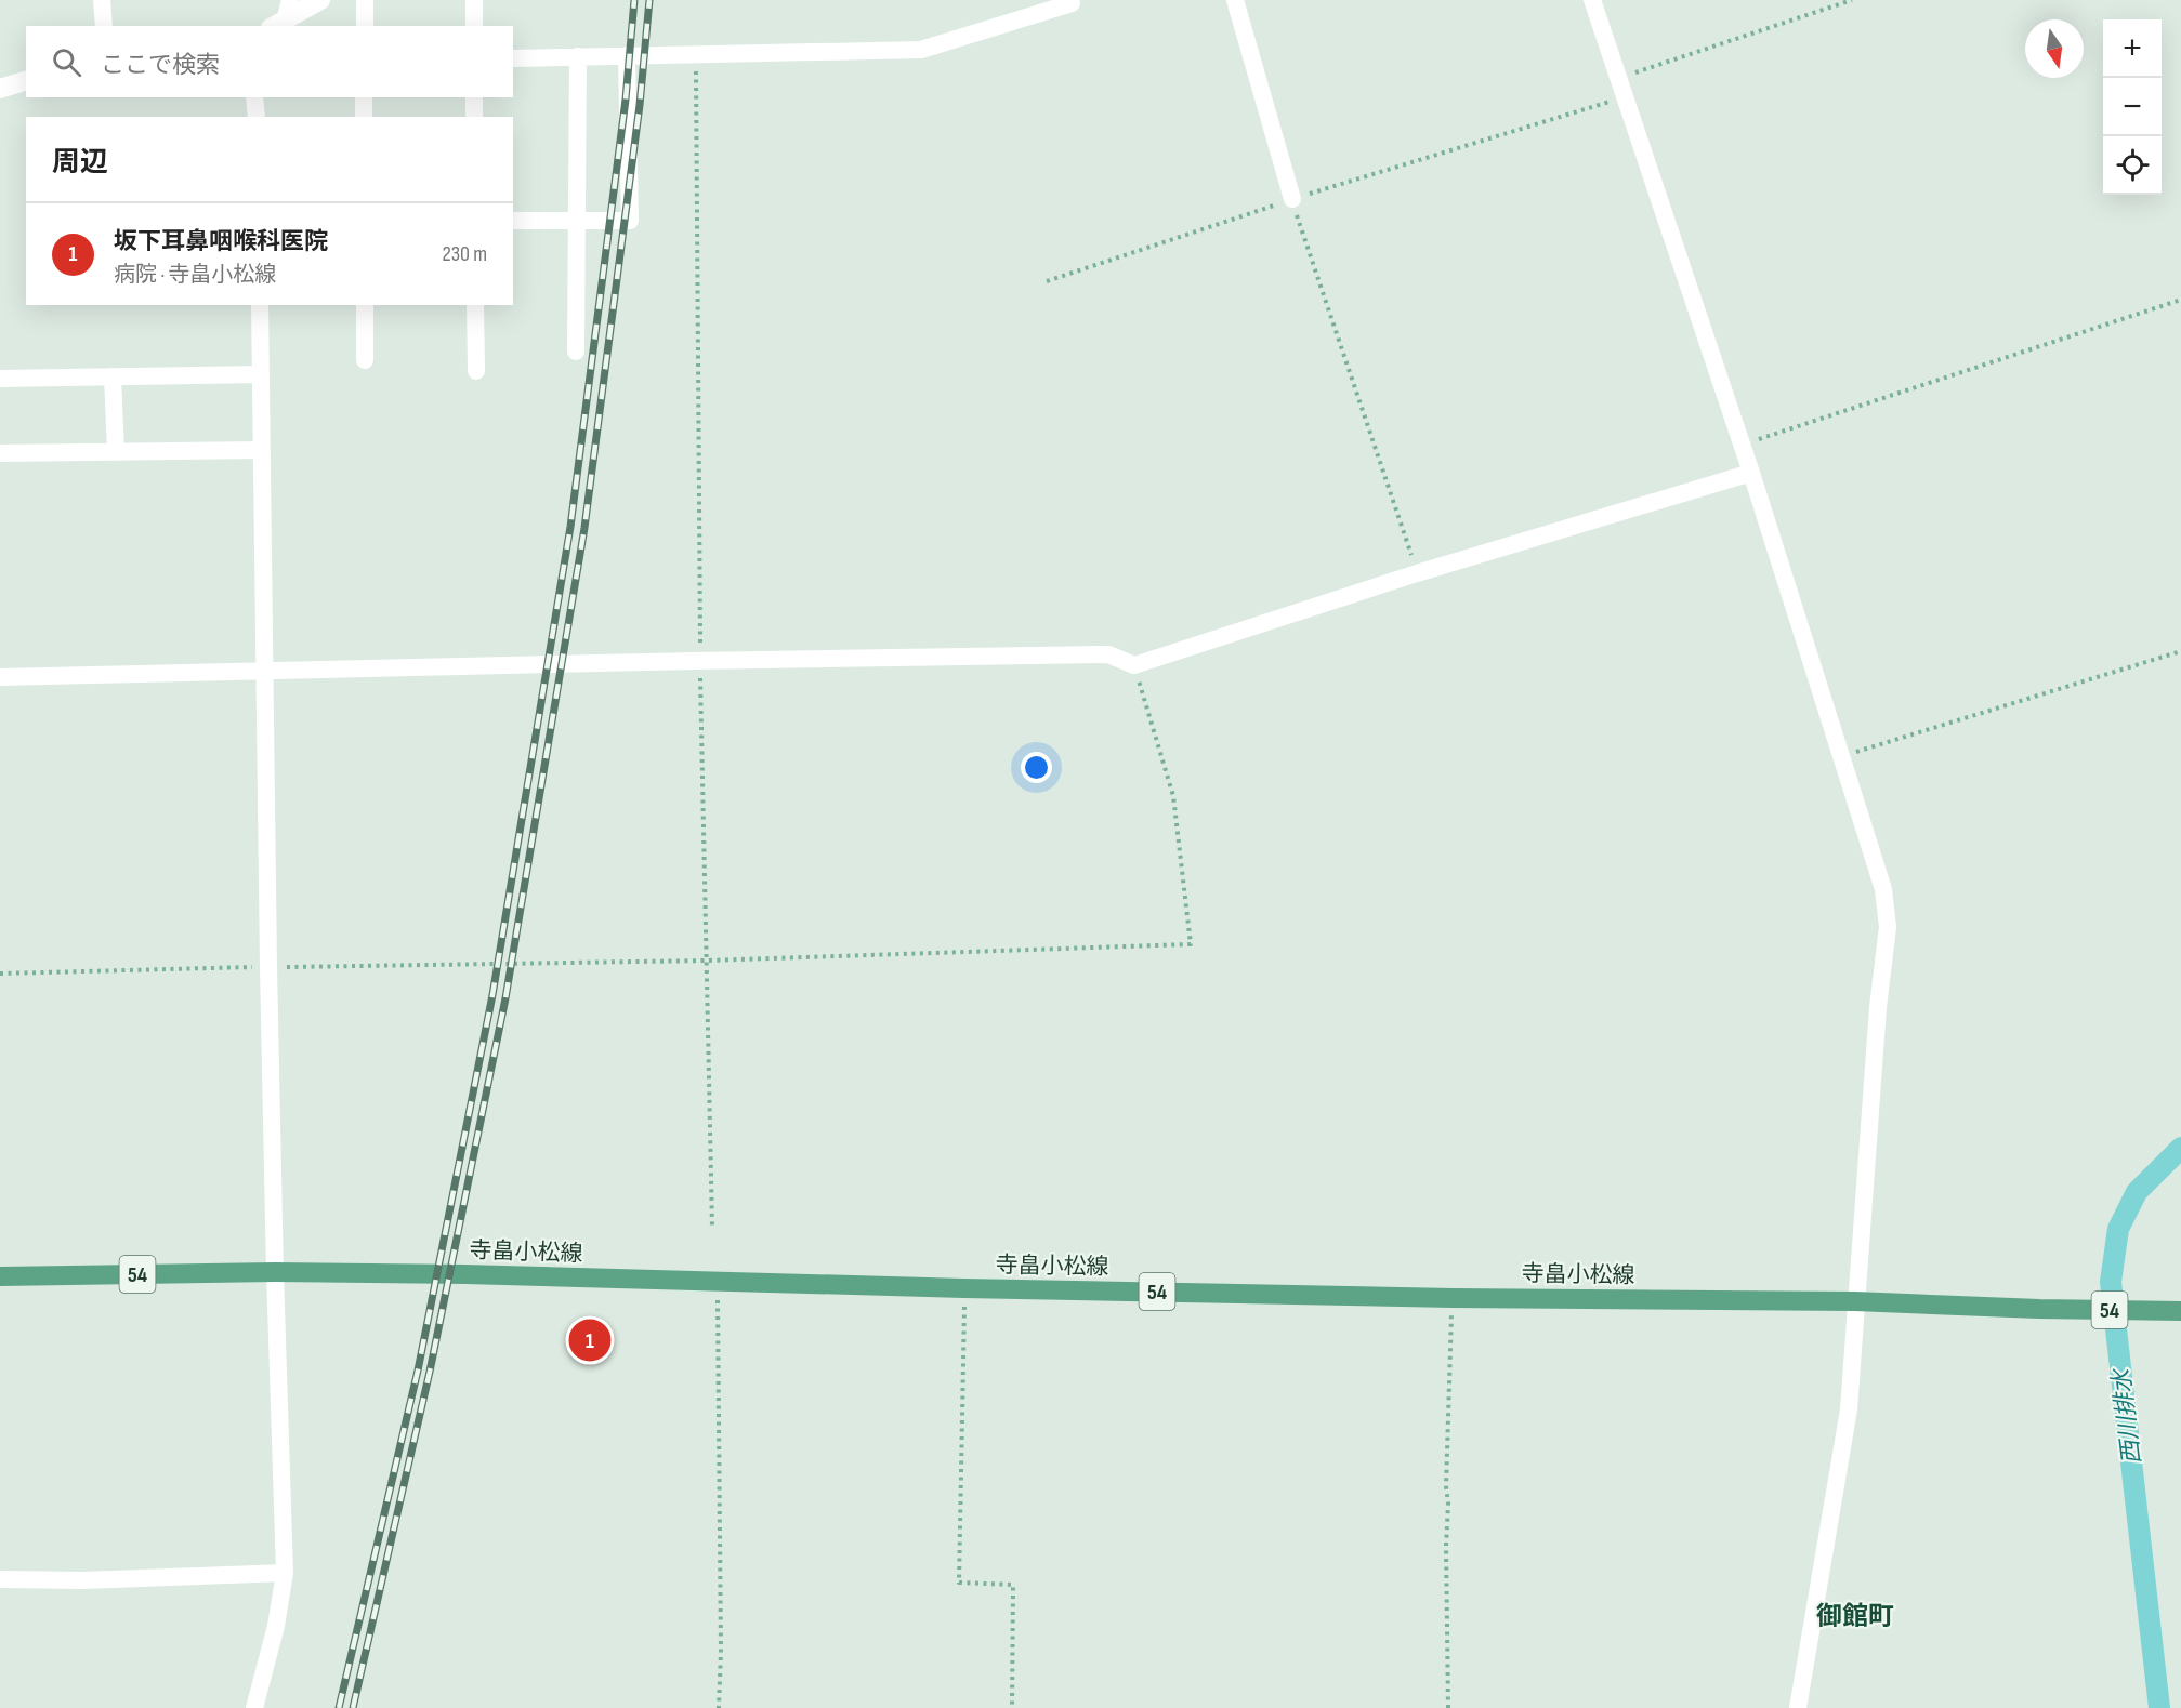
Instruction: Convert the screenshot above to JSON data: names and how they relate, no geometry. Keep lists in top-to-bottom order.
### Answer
{
  "streets": {
    "main road": ["寺畠小松線", "54"]
  },
  "districts": ["御館町"],
  "water": ["西川排水"],
  "north": "bottom",
  "page": {
    "map_buttons": ["+", "−"],
    "search": "ここで検索",
    "heading": "周辺",
    "list": [
      {
        "mark": "1",
        "name": "坂下耳鼻咽喉科医院",
        "note": "病院 · 寺畠小松線",
        "value": "230 m"
      }
    ],
    "pins": "1"
  }
}
